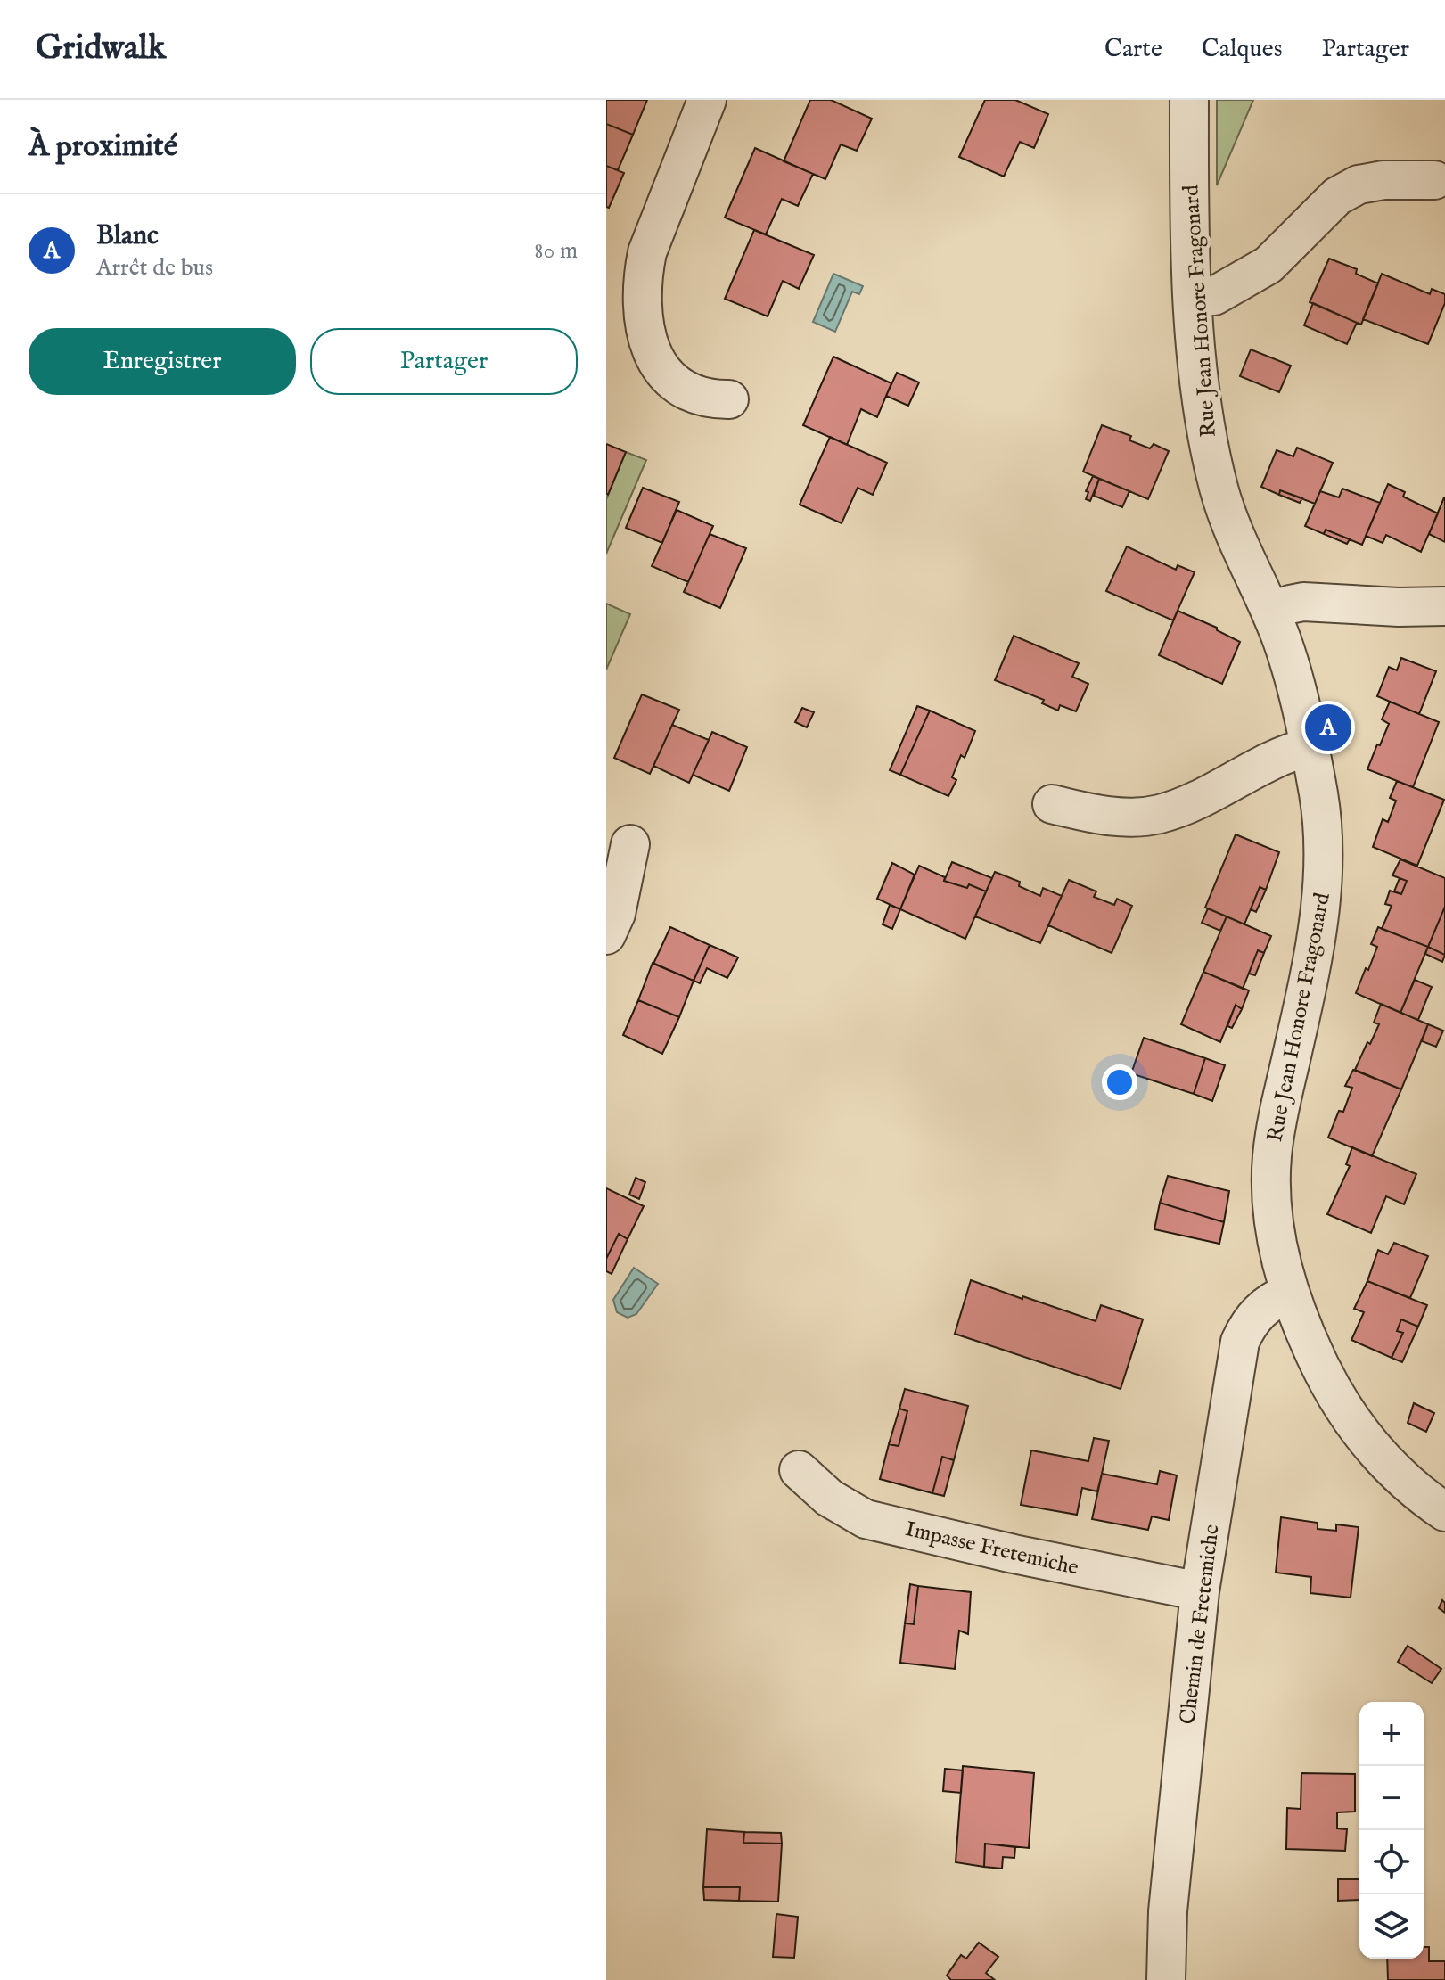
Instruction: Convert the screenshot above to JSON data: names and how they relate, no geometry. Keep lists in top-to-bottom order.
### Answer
{
  "streets": {
    "street": ["Rue Jean Honore Fragonard", "Impasse Fretemiche", "Chemin de Fretemiche"]
  },
  "crossings": [
    ["Rue Jean Honore Fragonard", "Chemin de Fretemiche"],
    ["Impasse Fretemiche", "Chemin de Fretemiche"]
  ],
  "page": {
    "header": "Gridwalk",
    "nav": ["Carte", "Calques", "Partager"],
    "heading": "À proximité",
    "list": [
      {
        "mark": "A",
        "name": "Blanc",
        "note": "Arrêt de bus",
        "value": "80 m"
      }
    ],
    "buttons": ["Enregistrer", "Partager"],
    "pins": "A",
    "map_buttons": ["+", "−"]
  }
}
